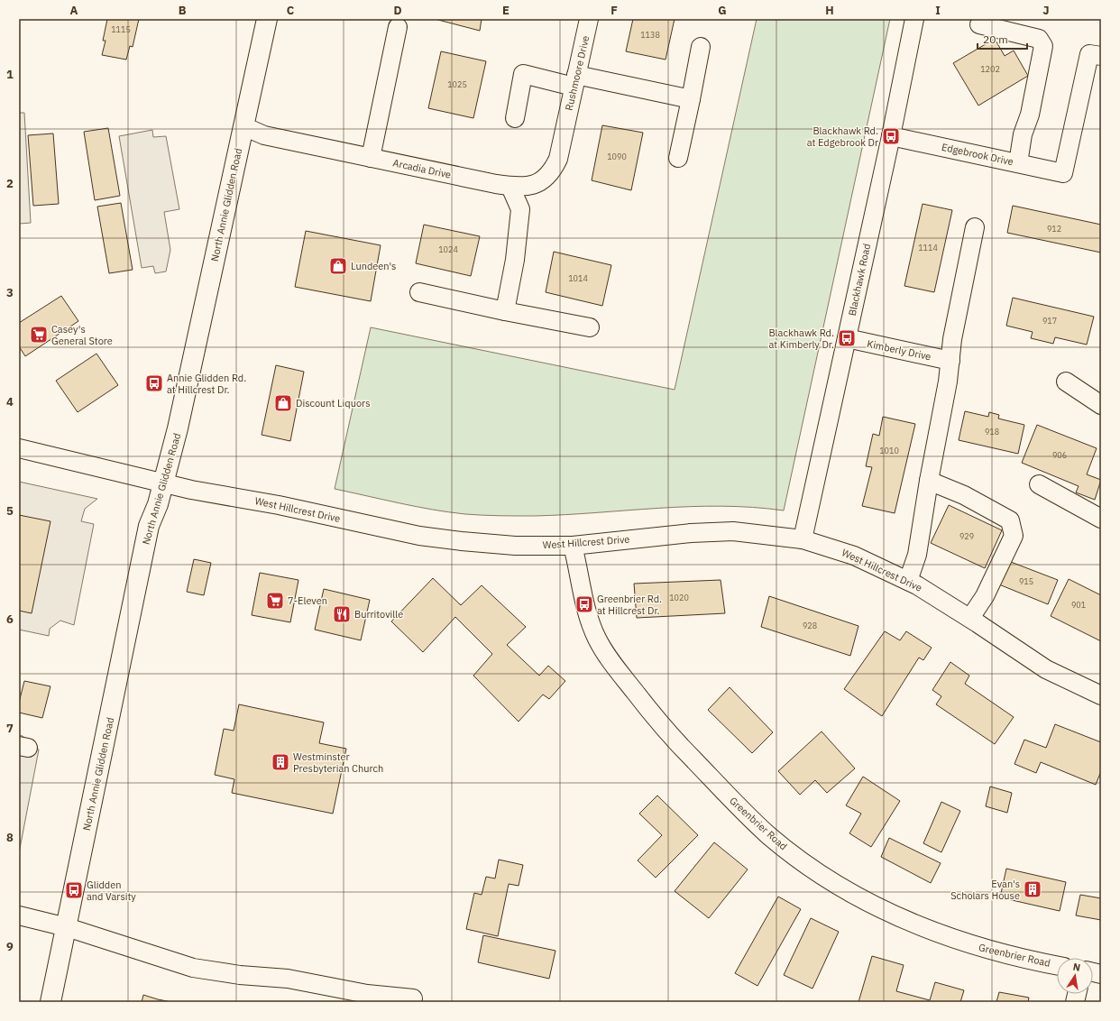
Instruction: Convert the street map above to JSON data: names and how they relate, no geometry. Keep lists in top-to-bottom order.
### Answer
{
  "streets": {
    "main road": ["North Annie Glidden Road"],
    "street": [
      "Rushmoore Drive",
      "Edgebrook Drive",
      "Arcadia Drive",
      "Blackhawk Road",
      "Kimberly Drive",
      "West Hillcrest Drive",
      "Greenbrier Road"
    ]
  },
  "crossings": [
    ["Rushmoore Drive", "Arcadia Drive"],
    ["Edgebrook Drive", "Blackhawk Road"],
    ["Arcadia Drive", "North Annie Glidden Road"],
    ["North Annie Glidden Road", "West Hillcrest Drive"],
    ["Blackhawk Road", "Kimberly Drive"],
    ["Blackhawk Road", "West Hillcrest Drive"],
    ["West Hillcrest Drive", "Greenbrier Road"]
  ],
  "places": {
    "bus stop": [
      "Blackhawk Rd. at Edgebrook Dr",
      "Blackhawk Rd. at Kimberly Dr.",
      "Annie Glidden Rd. at Hillcrest Dr.",
      "Greenbrier Rd. at Hillcrest Dr.",
      "Glidden and Varsity"
    ],
    "shop": ["Lundeen's", "Discount Liquors"],
    "supermarket": ["Casey's General Store", "7-Eleven"],
    "restaurant": ["Burritoville"],
    "building": ["Westminster Presbyterian Church", "Evan's Scholars House"]
  },
  "house_numbers": [
    "1115",
    "1138",
    "1202",
    "1025",
    "1090",
    "912",
    "1114",
    "1024",
    "1014",
    "917",
    "918",
    "1010",
    "906",
    "929",
    "915",
    "1020",
    "901",
    "928"
  ],
  "scale_bar": "20 m",
  "north": "top",
  "grid": {
    "columns": [
      "A",
      "B",
      "C",
      "D",
      "E",
      "F",
      "G",
      "H",
      "I",
      "J"
    ],
    "rows": [
      "1",
      "2",
      "3",
      "4",
      "5",
      "6",
      "7",
      "8",
      "9"
    ]
  }
}
